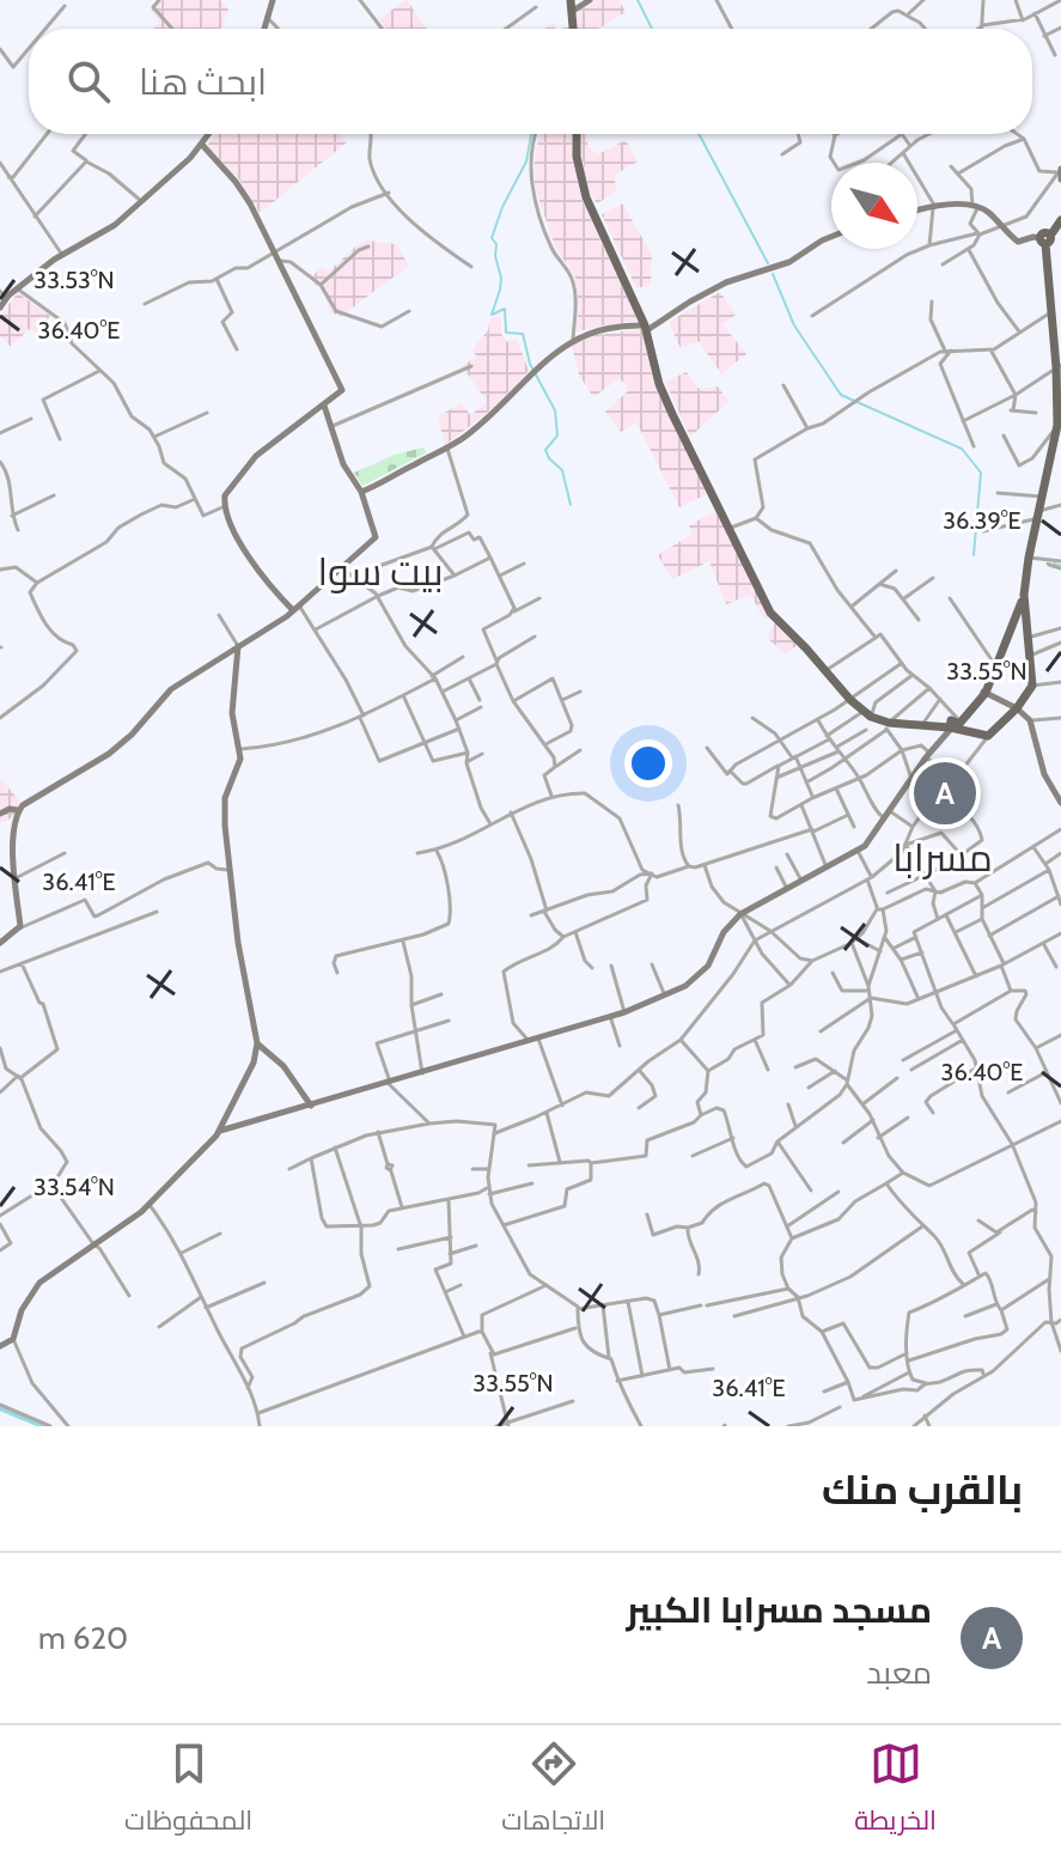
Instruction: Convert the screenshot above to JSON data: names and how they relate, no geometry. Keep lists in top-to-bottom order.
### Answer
{
  "districts": ["بيت سوا", "مسرابا"],
  "north": "bottom right",
  "page": {
    "search": "ابحث هنا",
    "pins": "A",
    "heading": "بالقرب منك",
    "list": [
      {
        "mark": "A",
        "name": "مسجد مسرابا الكبير",
        "note": "معبد",
        "value": "620 m"
      }
    ],
    "nav": ["الخريطة", "الاتجاهات", "المحفوظات"]
  },
  "coordinates": [
    "33.53°N",
    "36.40°E",
    "36.39°E",
    "33.55°N",
    "36.41°E",
    "33.54°N"
  ]
}
